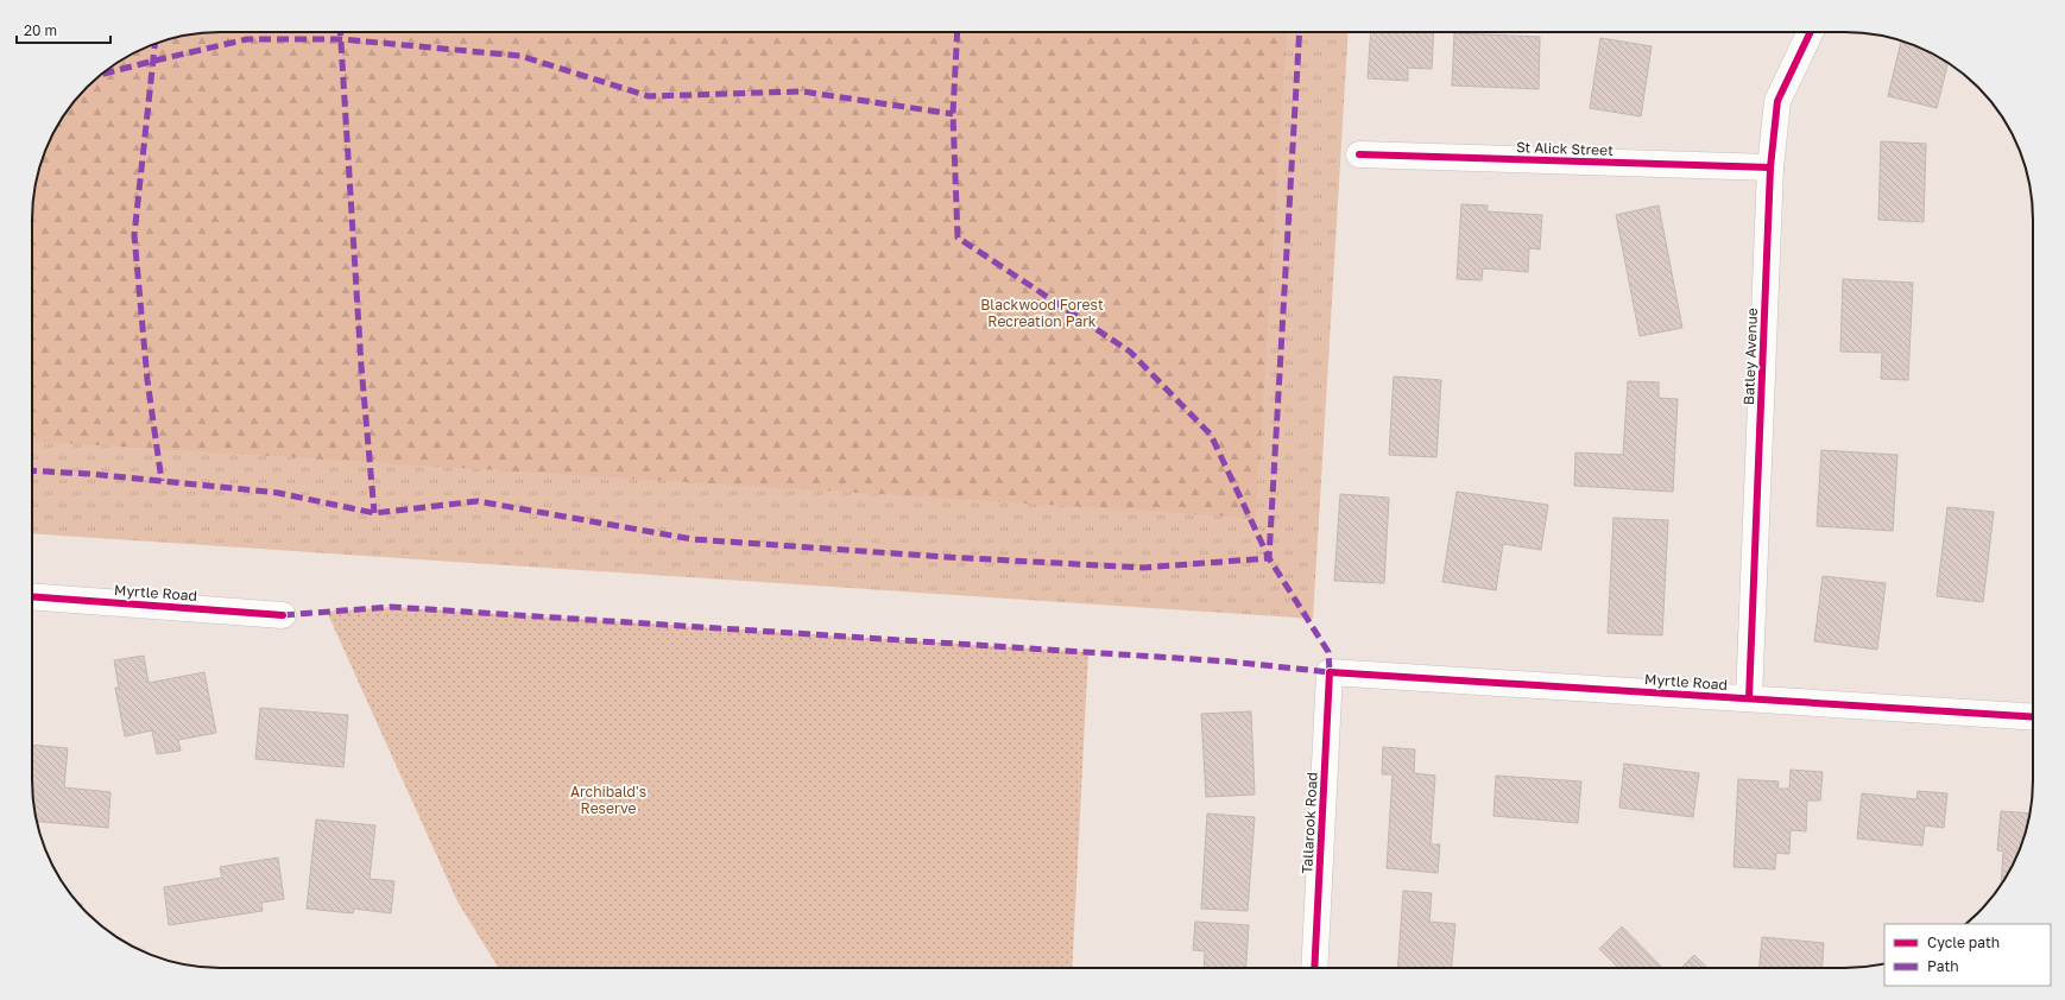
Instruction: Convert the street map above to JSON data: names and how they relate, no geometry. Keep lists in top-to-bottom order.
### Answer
{
  "streets": {
    "street": [
      "St Alick Street",
      "Batley Avenue",
      "Myrtle Road",
      "Tallarook Road"
    ]
  },
  "crossings": [
    ["St Alick Street", "Batley Avenue"],
    ["Batley Avenue", "Myrtle Road"],
    ["Myrtle Road", "Tallarook Road"]
  ],
  "parks": ["Blackwood Forest Recreation Park", "Archibald's Reserve"],
  "legend": ["Cycle path", "Path"],
  "scale_bar": "20 m"
}
